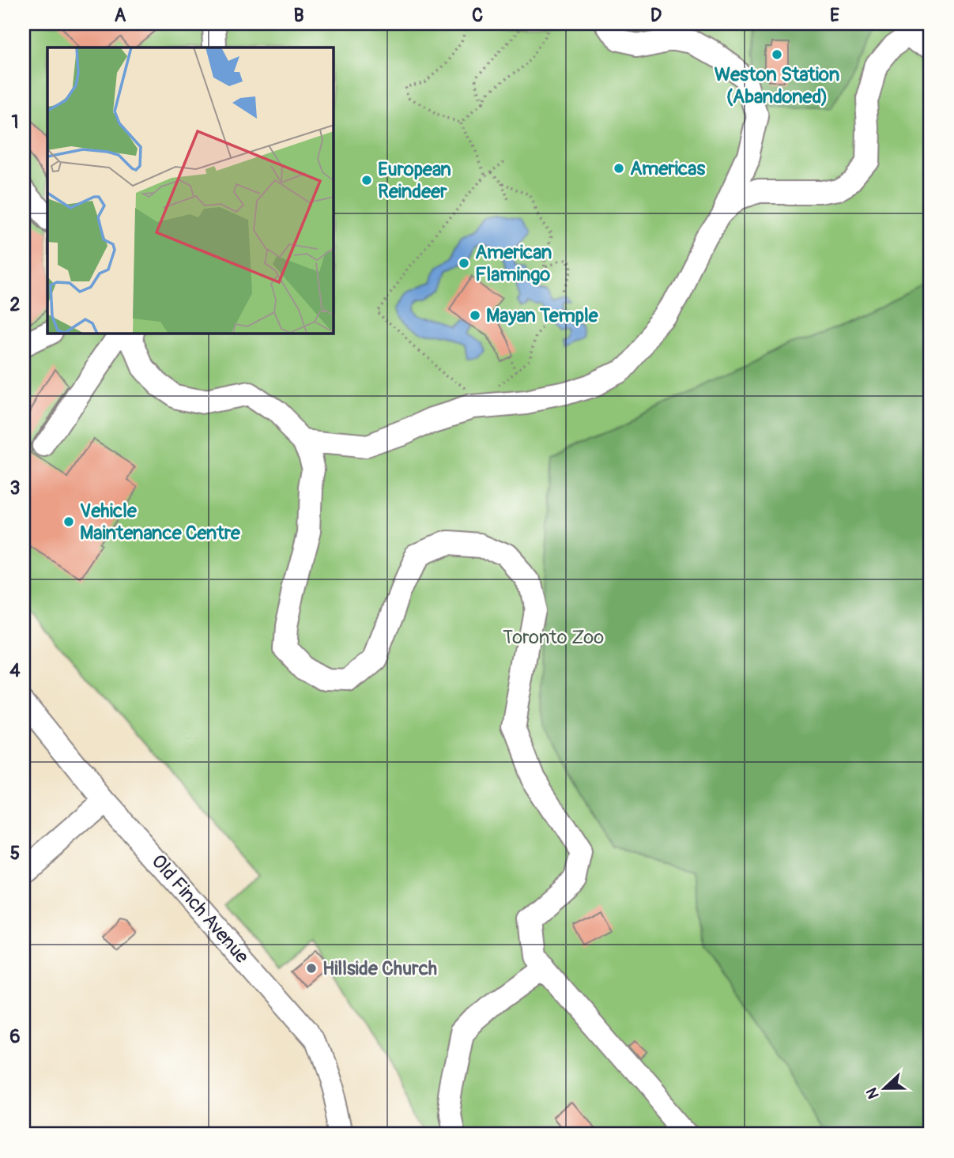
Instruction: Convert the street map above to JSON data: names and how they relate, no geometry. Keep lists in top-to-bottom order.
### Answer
{
  "streets": {
    "street": ["Old Finch Avenue"]
  },
  "parks": ["Toronto Zoo"],
  "places": [
    "Weston Station (Abandoned)",
    "Americas",
    "European Reindeer",
    "American Flamingo",
    "Mayan Temple",
    "Vehicle Maintenance Centre",
    "Hillside Church"
  ],
  "north": "left",
  "grid": {
    "columns": [
      "A",
      "B",
      "C",
      "D",
      "E"
    ],
    "rows": [
      "1",
      "2",
      "3",
      "4",
      "5",
      "6"
    ]
  }
}
